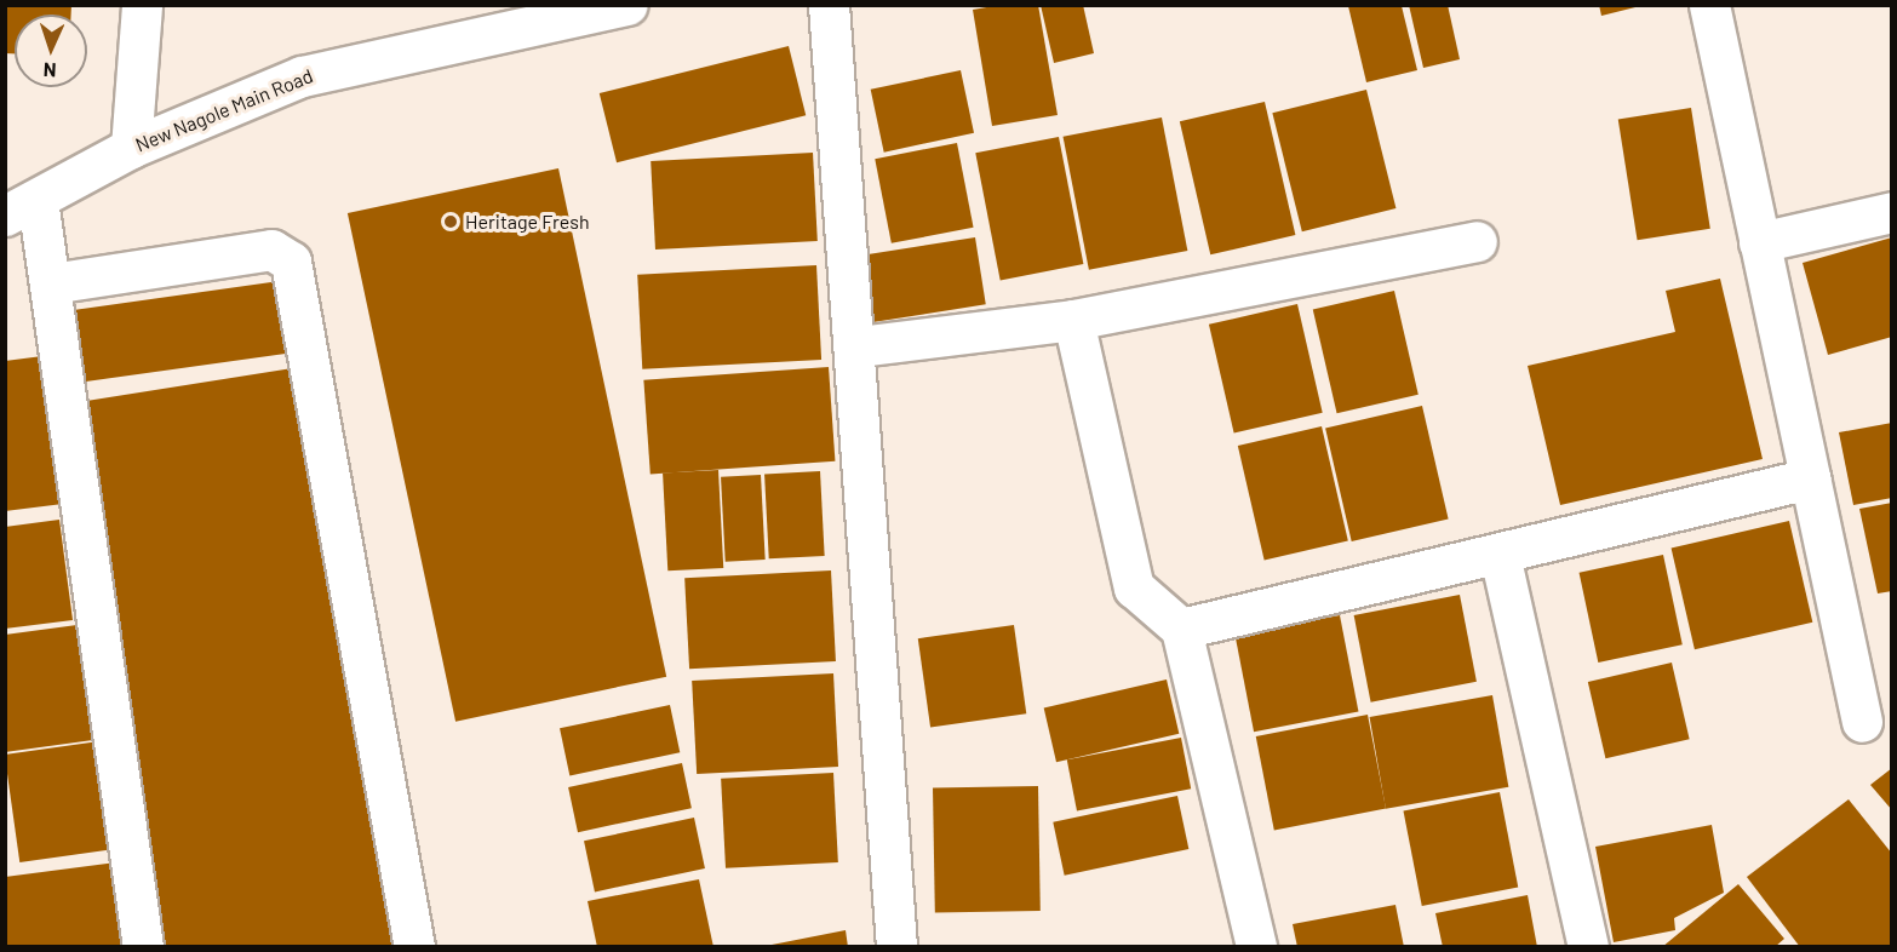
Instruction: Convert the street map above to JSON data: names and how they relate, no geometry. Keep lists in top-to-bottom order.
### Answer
{
  "streets": {
    "street": ["New Nagole Main Road"]
  },
  "places": ["Heritage Fresh"],
  "north": "bottom"
}
